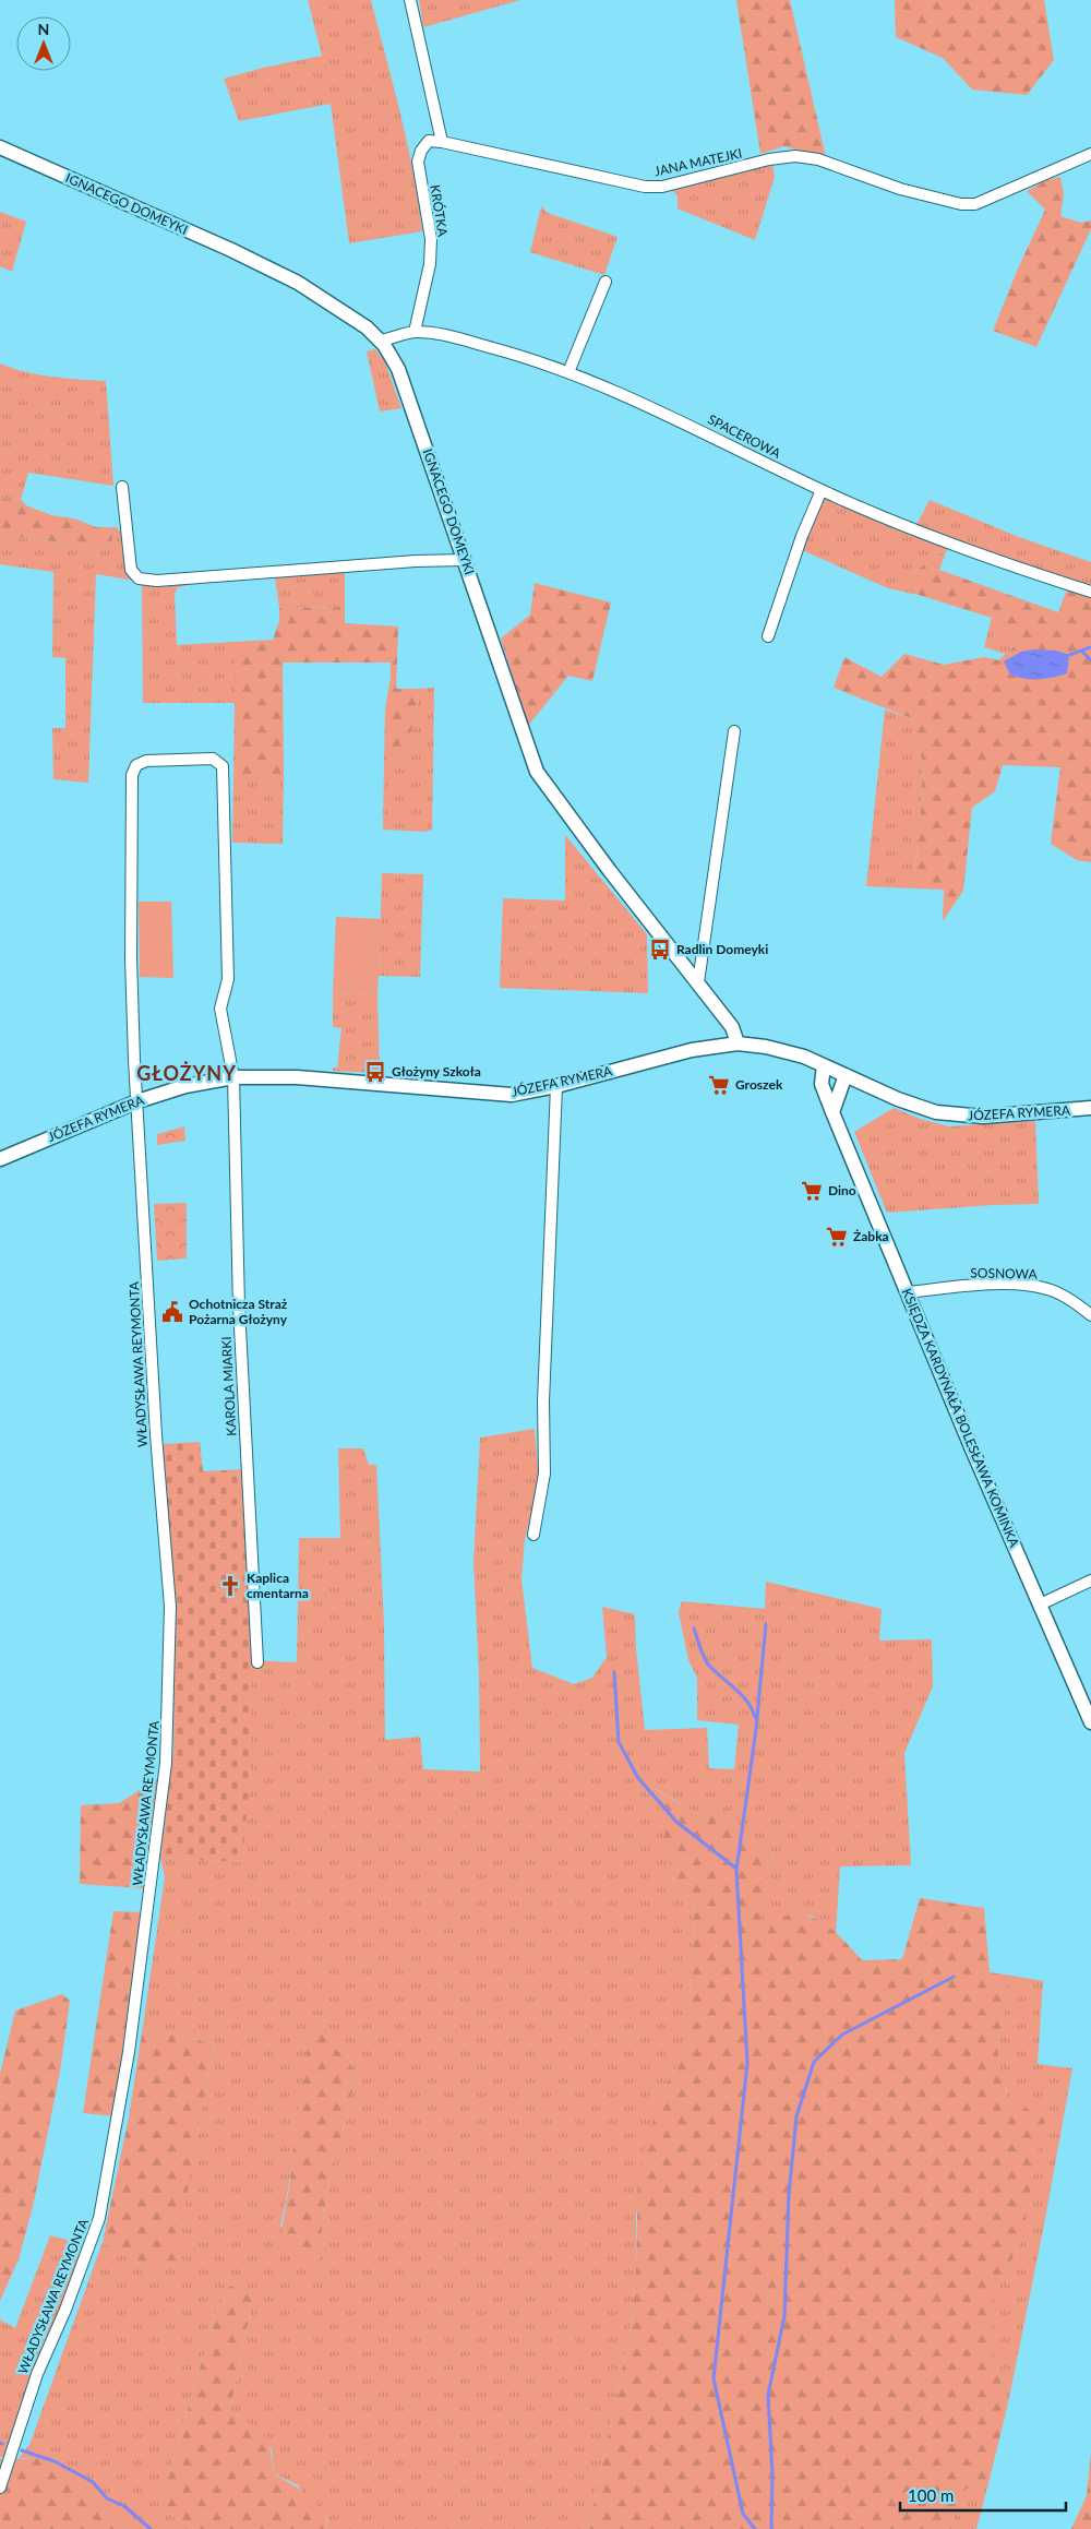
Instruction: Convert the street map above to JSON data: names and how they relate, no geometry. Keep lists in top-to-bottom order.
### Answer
{
  "streets": {
    "street": [
      "JANA MATEJKI",
      "IGNACEGO DOMEYKI",
      "KRÓTKA",
      "SPACEROWA",
      "JÓZEFA RYMERA",
      "SOSNOWA",
      "WŁADYSŁAWA REYMONTA",
      "KAROLA MIARKI",
      "KSIĘDZA KARDYNAŁA BOLESŁAWA KOMINKA"
    ]
  },
  "crossings": [
    ["JANA MATEJKI", "KRÓTKA"],
    ["IGNACEGO DOMEYKI", "SPACEROWA"],
    ["IGNACEGO DOMEYKI", "JÓZEFA RYMERA"],
    ["KRÓTKA", "SPACEROWA"],
    ["JÓZEFA RYMERA", "WŁADYSŁAWA REYMONTA"],
    ["JÓZEFA RYMERA", "KAROLA MIARKI"],
    ["JÓZEFA RYMERA", "KSIĘDZA KARDYNAŁA BOLESŁAWA KOMINKA"],
    ["SOSNOWA", "KSIĘDZA KARDYNAŁA BOLESŁAWA KOMINKA"],
    ["WŁADYSŁAWA REYMONTA", "KAROLA MIARKI"]
  ],
  "districts": ["GŁOŻYNY"],
  "places": {
    "bus stop": ["Radlin Domeyki", "Głożyny Szkoła"],
    "supermarket": ["Groszek", "Dino", "Żabka"],
    "public building": ["Ochotnicza Straż Pożarna Głożyny"],
    "church": ["Kaplica cmentarna"]
  },
  "scale_bar": "100 m",
  "north": "top"
}
